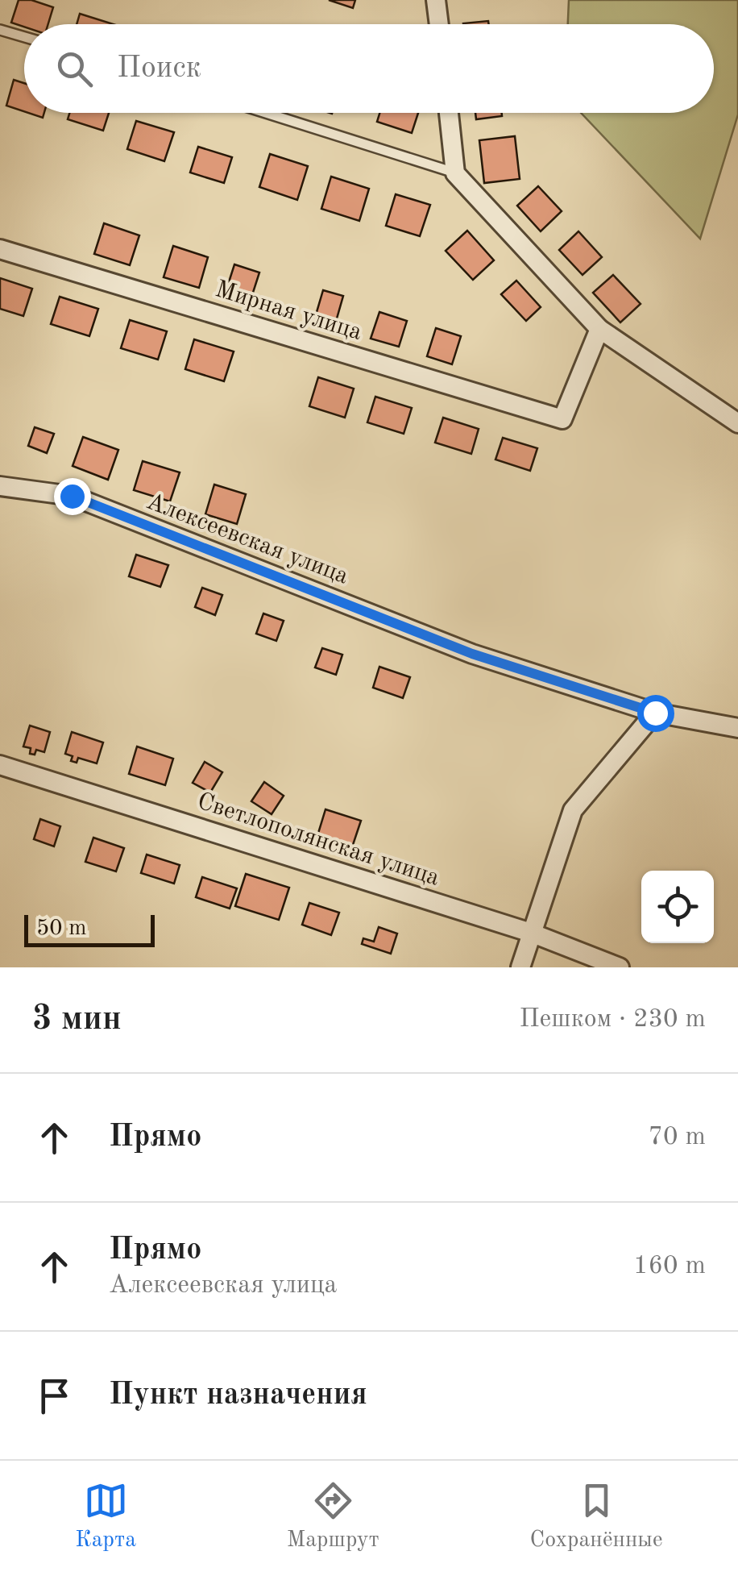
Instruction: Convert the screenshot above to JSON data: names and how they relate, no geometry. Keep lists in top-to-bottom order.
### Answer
{
  "streets": {
    "street": ["Мирная улица", "Алексеевская улица", "Светлополянская улица"]
  },
  "scale_bar": "50 m",
  "page": {
    "search": "Поиск",
    "scale": "50 m",
    "heading": ["3 мин", "Пешком · 230 m"],
    "list": [
      ["Прямо", "70 m"],
      ["Прямо", "Алексеевская улица", "160 m"],
      "Пункт назначения"
    ],
    "nav": ["Карта", "Маршрут", "Сохранённые"]
  }
}
